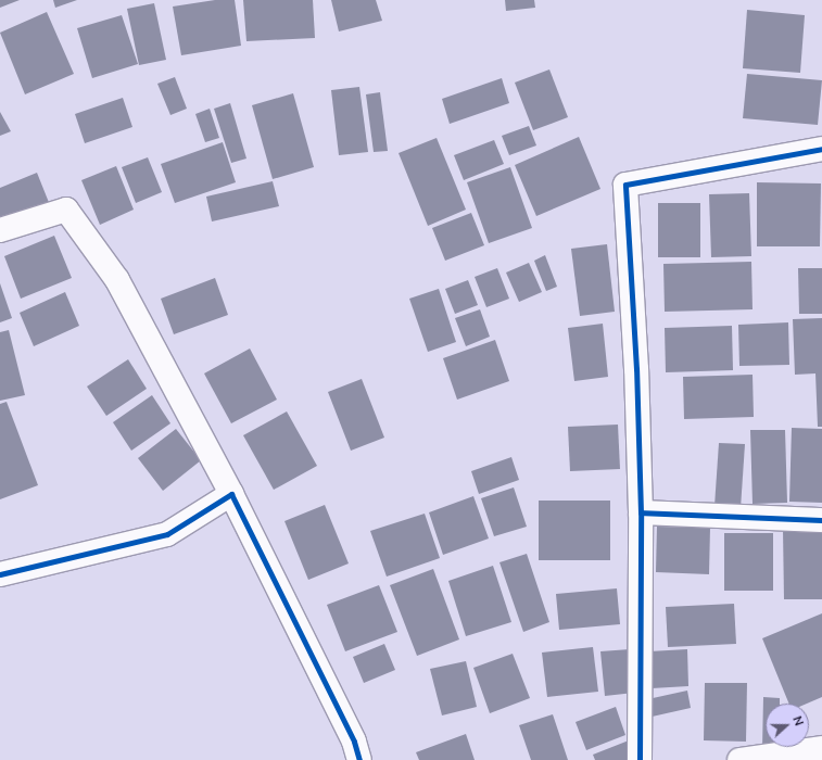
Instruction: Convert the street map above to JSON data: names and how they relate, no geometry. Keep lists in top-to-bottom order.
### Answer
{
  "north": "right"
}
